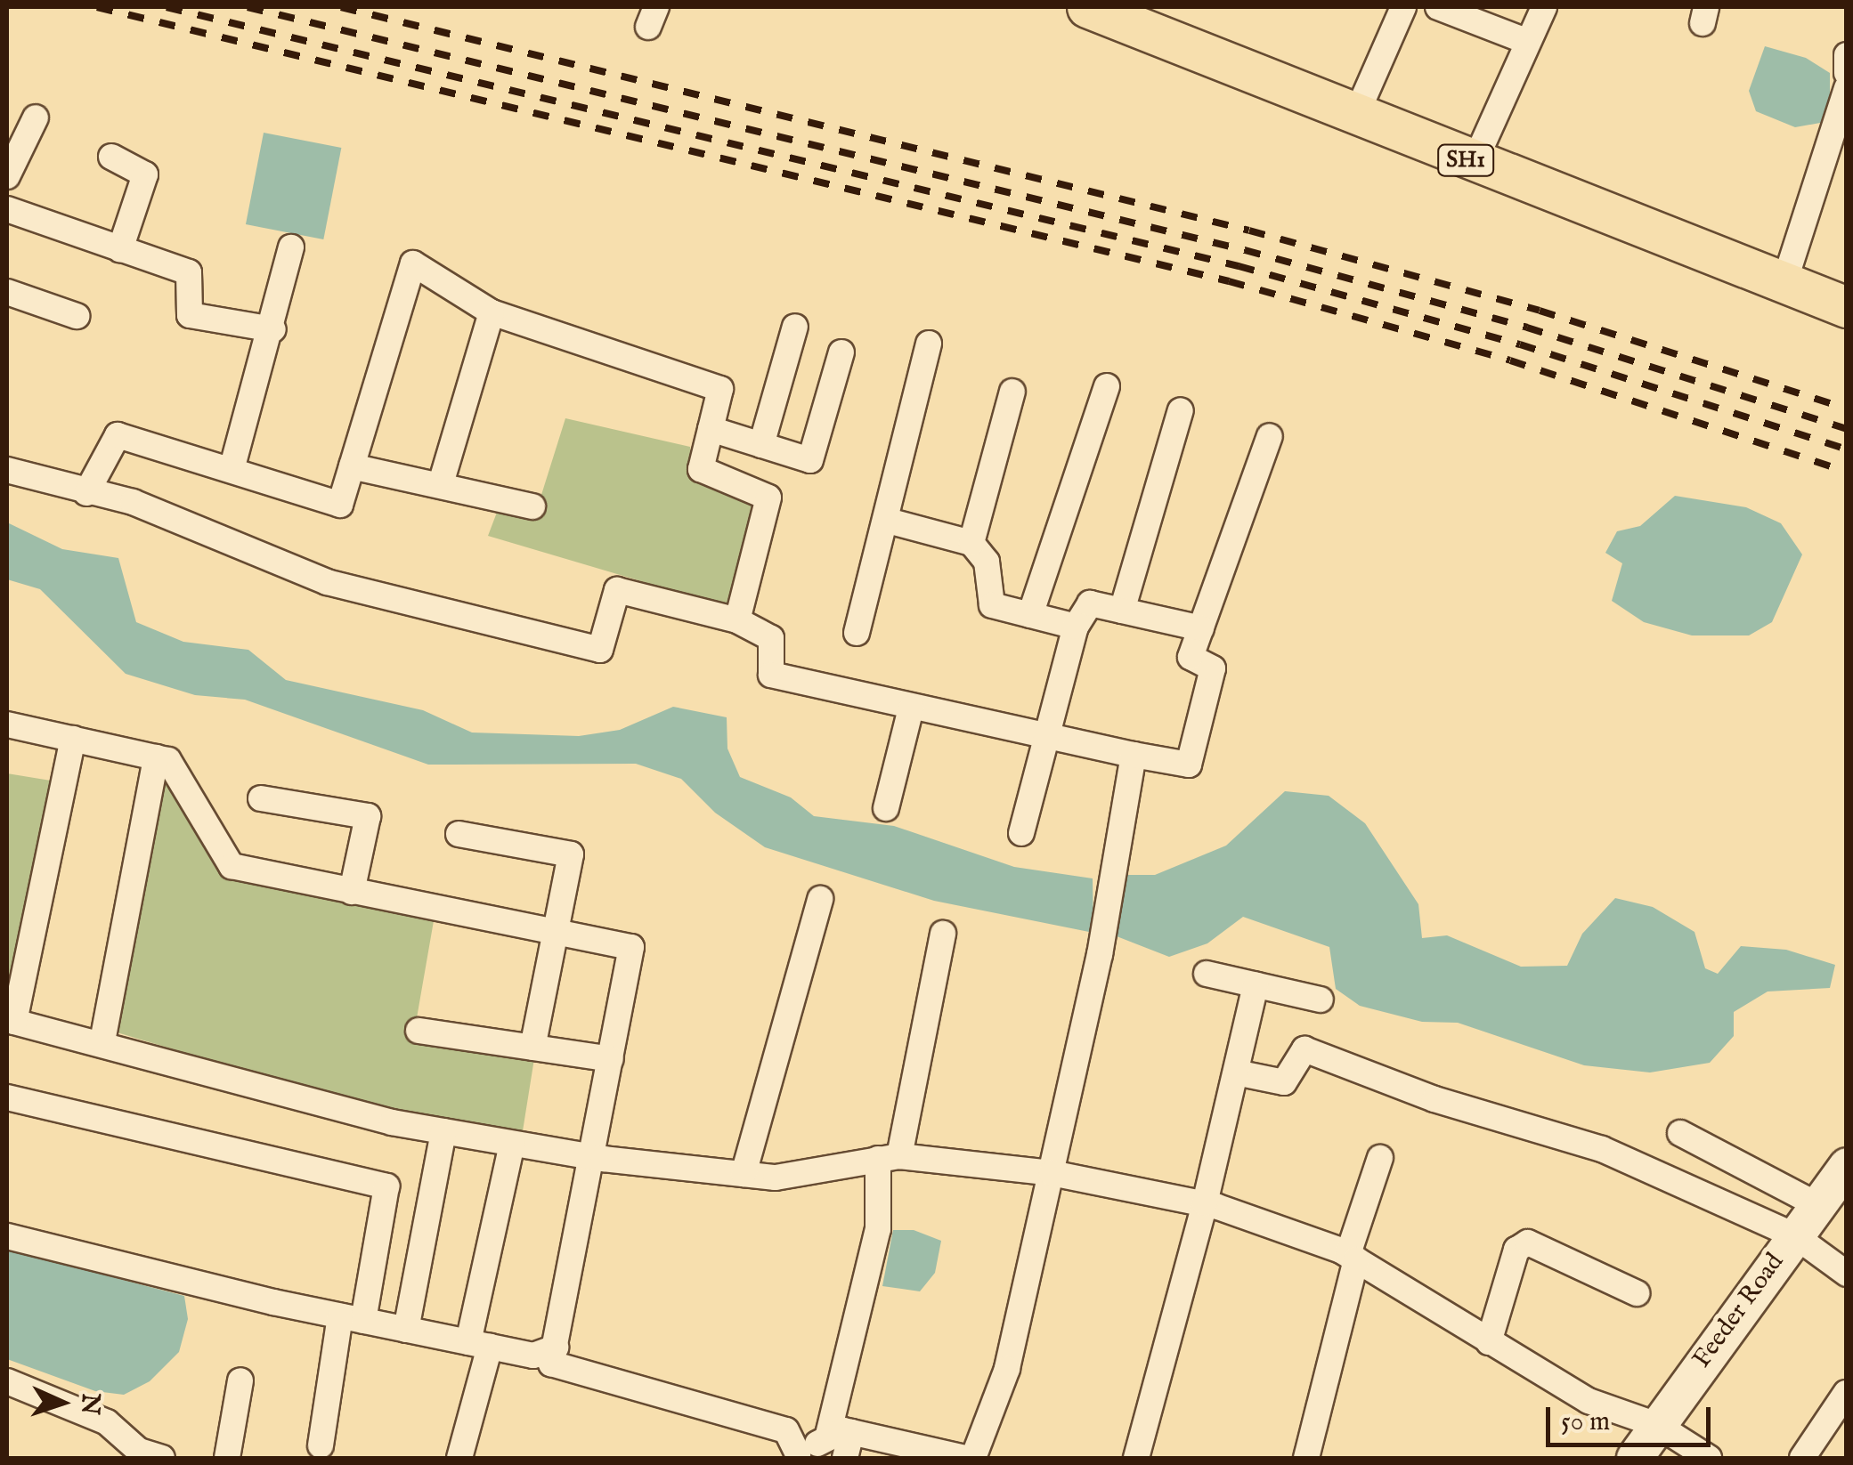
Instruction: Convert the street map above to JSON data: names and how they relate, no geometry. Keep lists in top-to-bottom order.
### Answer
{
  "streets": {
    "main road": ["SH1"],
    "street": ["Feeder Road"]
  },
  "scale_bar": "50 m",
  "north": "right"
}
